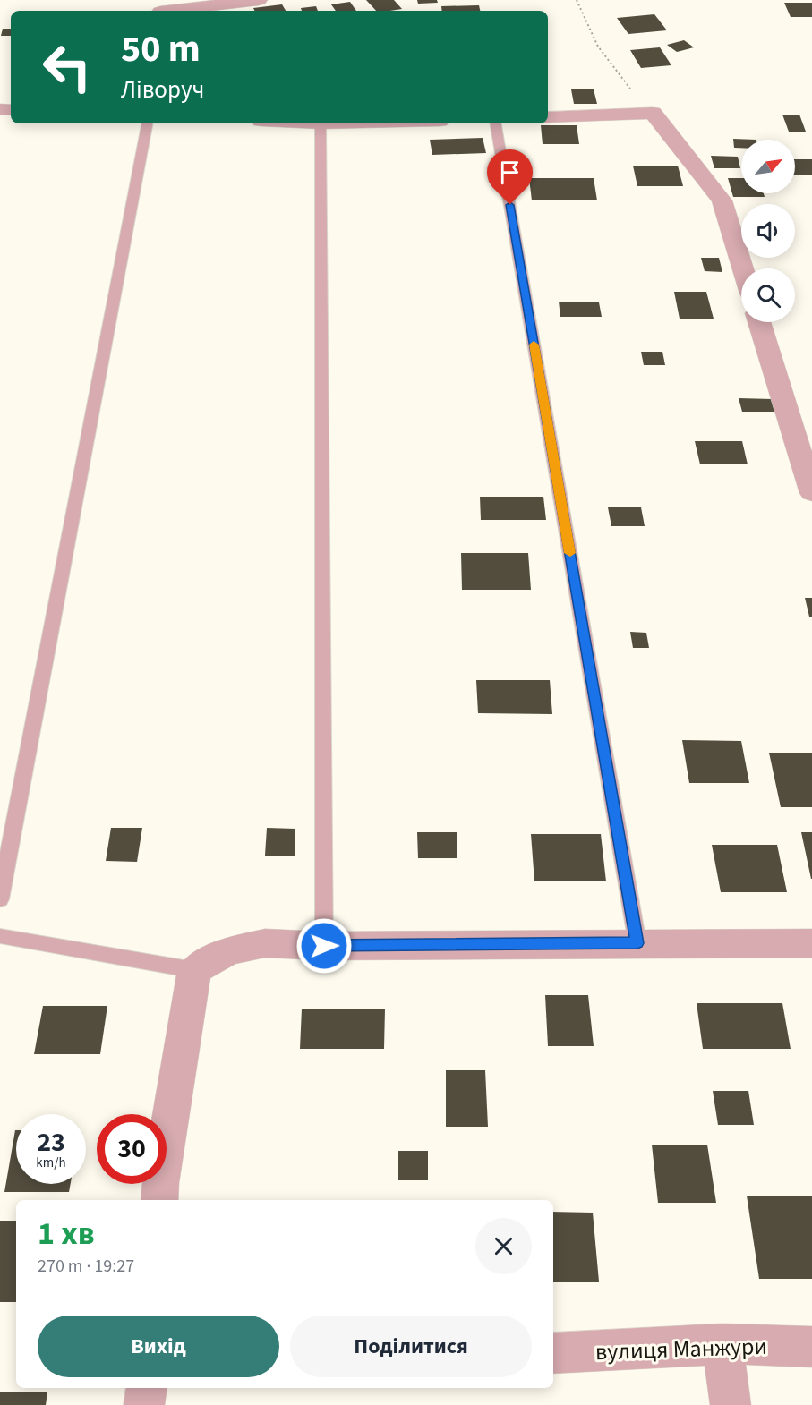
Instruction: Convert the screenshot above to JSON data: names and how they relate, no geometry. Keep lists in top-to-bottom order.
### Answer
{
  "streets": {
    "street": ["вулиця Манжури"]
  },
  "north": "top right",
  "page": {
    "turn": ["50 m", "Ліворуч"],
    "speed": "23 km/h",
    "limit": "30",
    "heading": ["1 хв", "270 m · 19:27"],
    "buttons": ["Вихід", "Поділитися"]
  }
}
